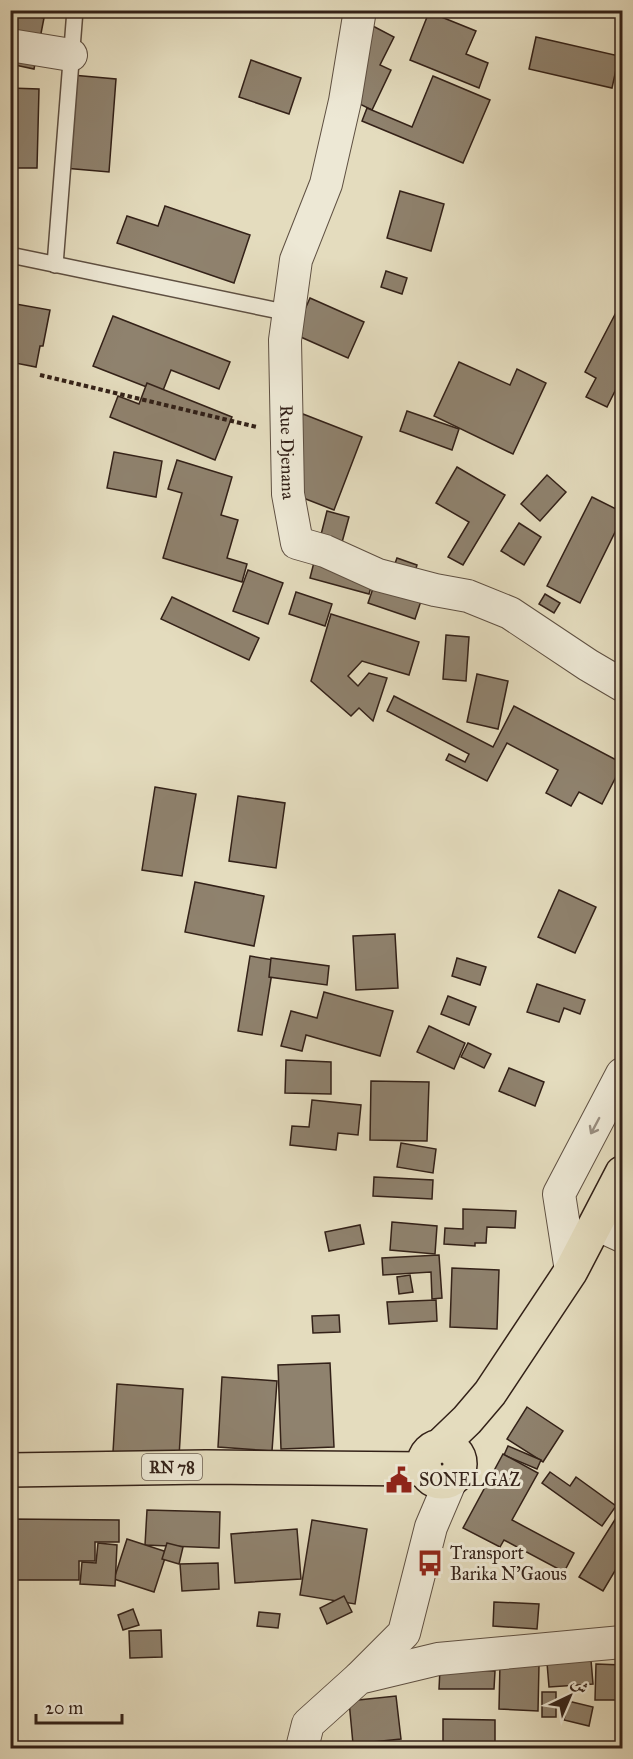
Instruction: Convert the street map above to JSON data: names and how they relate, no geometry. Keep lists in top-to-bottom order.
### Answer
{
  "streets": {
    "main road": ["RN 78"],
    "street": ["Rue Djenana"]
  },
  "places": {
    "public building": ["SONELGAZ"],
    "bus stop": ["Transport Barika N'Gaous"]
  },
  "scale_bar": "20 m",
  "north": "top right"
}
